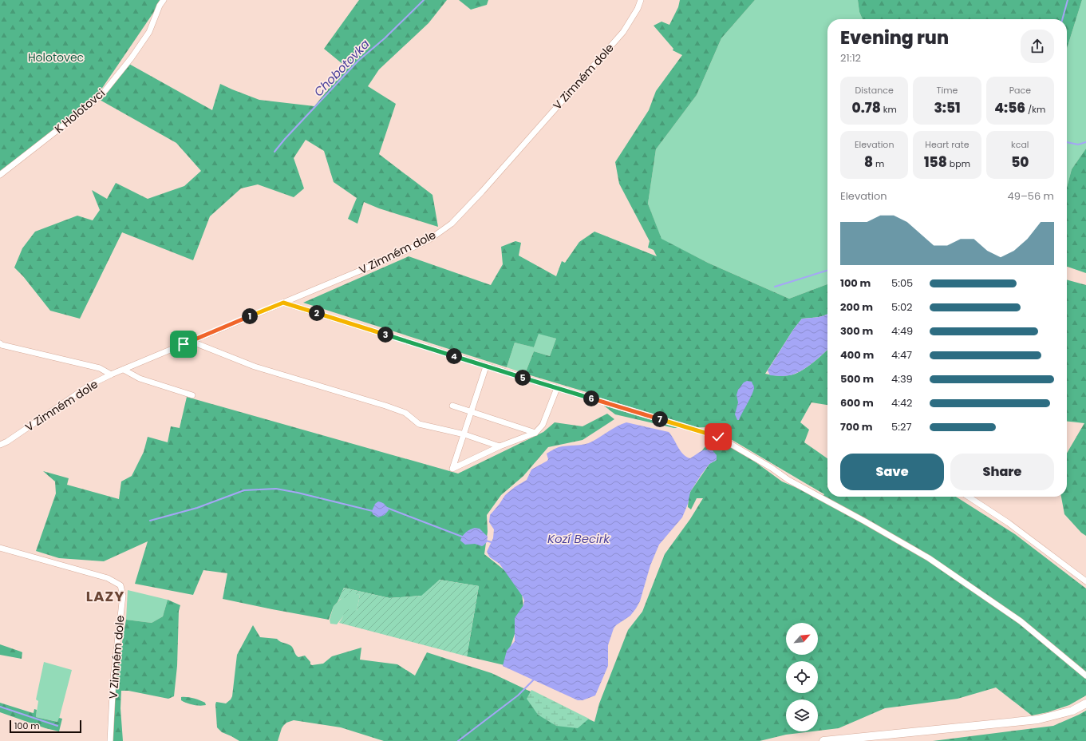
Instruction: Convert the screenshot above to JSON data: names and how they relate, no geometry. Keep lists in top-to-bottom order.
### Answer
{
  "streets": {
    "street": ["V Zimném dole", "K Holotovci"]
  },
  "districts": ["LAZY"],
  "water": ["Chobotovka", "Kozí Becirk"],
  "parks": ["Holotovec"],
  "scale_bar": "100 m",
  "north": "top right",
  "page": {
    "heading": ["Evening run", "21:12"],
    "stats": [
      ["Distance", "0.78 km"],
      ["Time", "3:51"],
      ["Pace", "4:56 /km"],
      ["Elevation", "8 m"],
      ["Heart rate", "158 bpm"],
      ["kcal", "50"]
    ],
    "chart": ["Elevation", "49–56 m"],
    "list": [
      {
        "name": "100 m",
        "note": "5:05"
      },
      {
        "name": "200 m",
        "note": "5:02"
      },
      {
        "name": "300 m",
        "note": "4:49"
      },
      {
        "name": "400 m",
        "note": "4:47"
      },
      {
        "name": "500 m",
        "note": "4:39"
      },
      {
        "name": "600 m",
        "note": "4:42"
      },
      {
        "name": "700 m",
        "note": "5:27"
      }
    ],
    "pins": [
      "2",
      "1",
      "3",
      "4",
      "5",
      "6",
      "7"
    ],
    "buttons": ["Save", "Share"],
    "scale": "100 m"
  }
}
